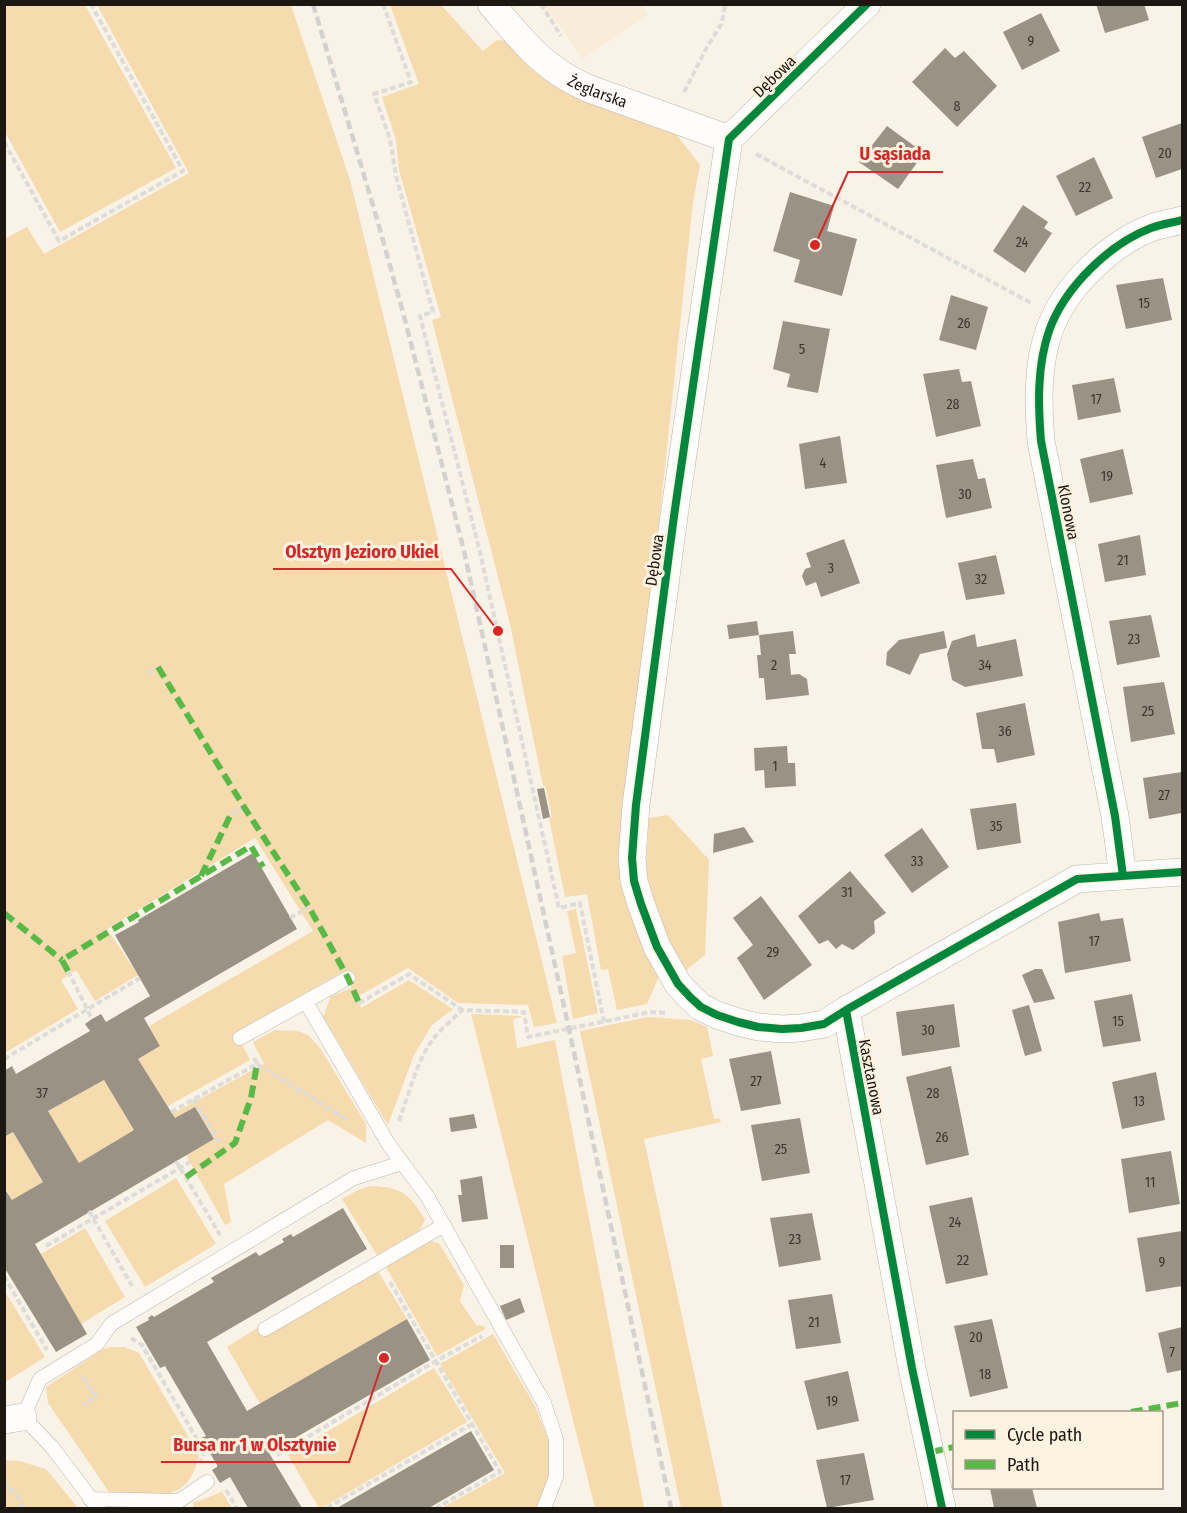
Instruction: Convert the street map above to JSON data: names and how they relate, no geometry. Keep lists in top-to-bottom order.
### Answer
{
  "streets": {
    "street": [
      "Dębowa",
      "Żeglarska",
      "Klonowa",
      "Kasztanowa"
    ]
  },
  "crossings": [
    ["Dębowa", "Żeglarska"],
    ["Dębowa", "Kasztanowa"]
  ],
  "places": ["U sąsiada", "Olsztyn Jezioro Ukiel", "Bursa nr 1 w Olsztynie"],
  "house_numbers": [
    "9",
    "8",
    "20",
    "22",
    "24",
    "15",
    "26",
    "5",
    "17",
    "28",
    "4",
    "19",
    "30",
    "21",
    "3",
    "32",
    "23",
    "2",
    "34",
    "25",
    "36",
    "1",
    "27",
    "35",
    "33",
    "31",
    "17",
    "29",
    "15",
    "30",
    "27",
    "37",
    "28",
    "13",
    "26",
    "25",
    "11",
    "24",
    "23",
    "22",
    "9",
    "21",
    "20",
    "7",
    "18",
    "19",
    "17"
  ],
  "legend": ["Cycle path", "Path"]
}
